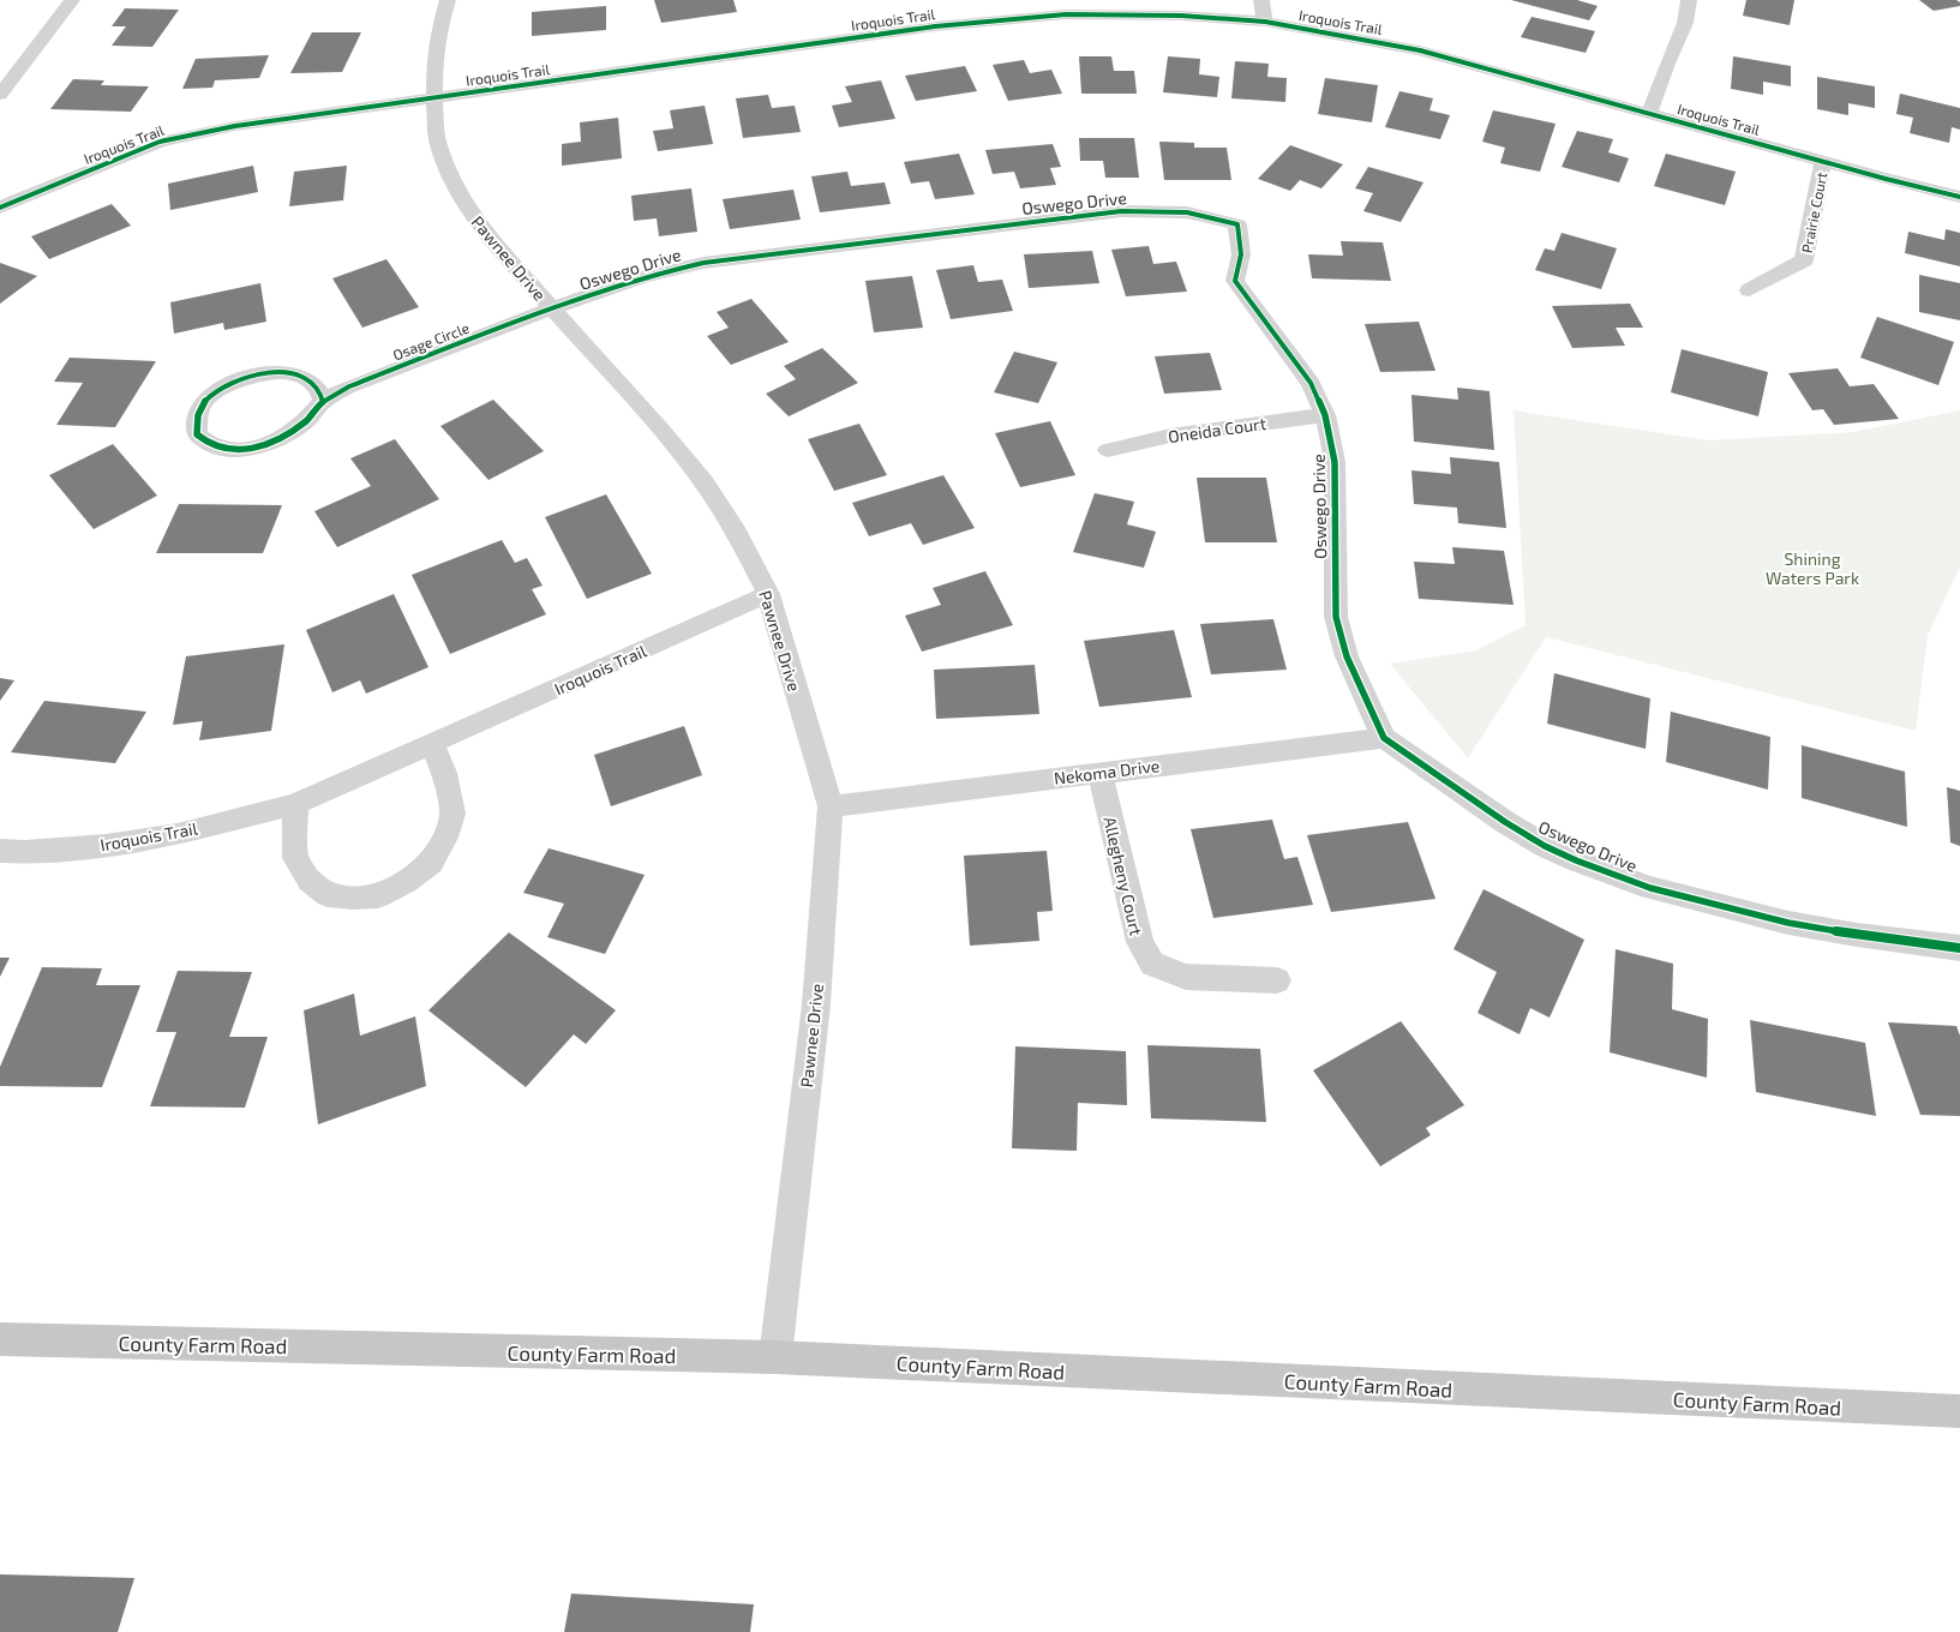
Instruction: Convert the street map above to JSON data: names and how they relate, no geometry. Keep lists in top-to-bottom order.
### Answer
{
  "streets": {
    "main road": ["County Farm Road"],
    "street": [
      "Iroquois Trail",
      "Oswego Drive",
      "Prairie Court",
      "Pawnee Drive",
      "Osage Circle",
      "Oneida Court",
      "Nekoma Drive",
      "Allegheny Court"
    ]
  },
  "crossings": [
    ["Iroquois Trail", "Prairie Court"],
    ["Iroquois Trail", "Pawnee Drive"],
    ["Oswego Drive", "Pawnee Drive"],
    ["Oswego Drive", "Osage Circle"],
    ["Oswego Drive", "Oneida Court"],
    ["Oswego Drive", "Nekoma Drive"],
    ["Pawnee Drive", "Osage Circle"],
    ["Pawnee Drive", "Nekoma Drive"],
    ["Pawnee Drive", "County Farm Road"],
    ["Nekoma Drive", "Allegheny Court"]
  ],
  "parks": ["Shining Waters Park"]
}
